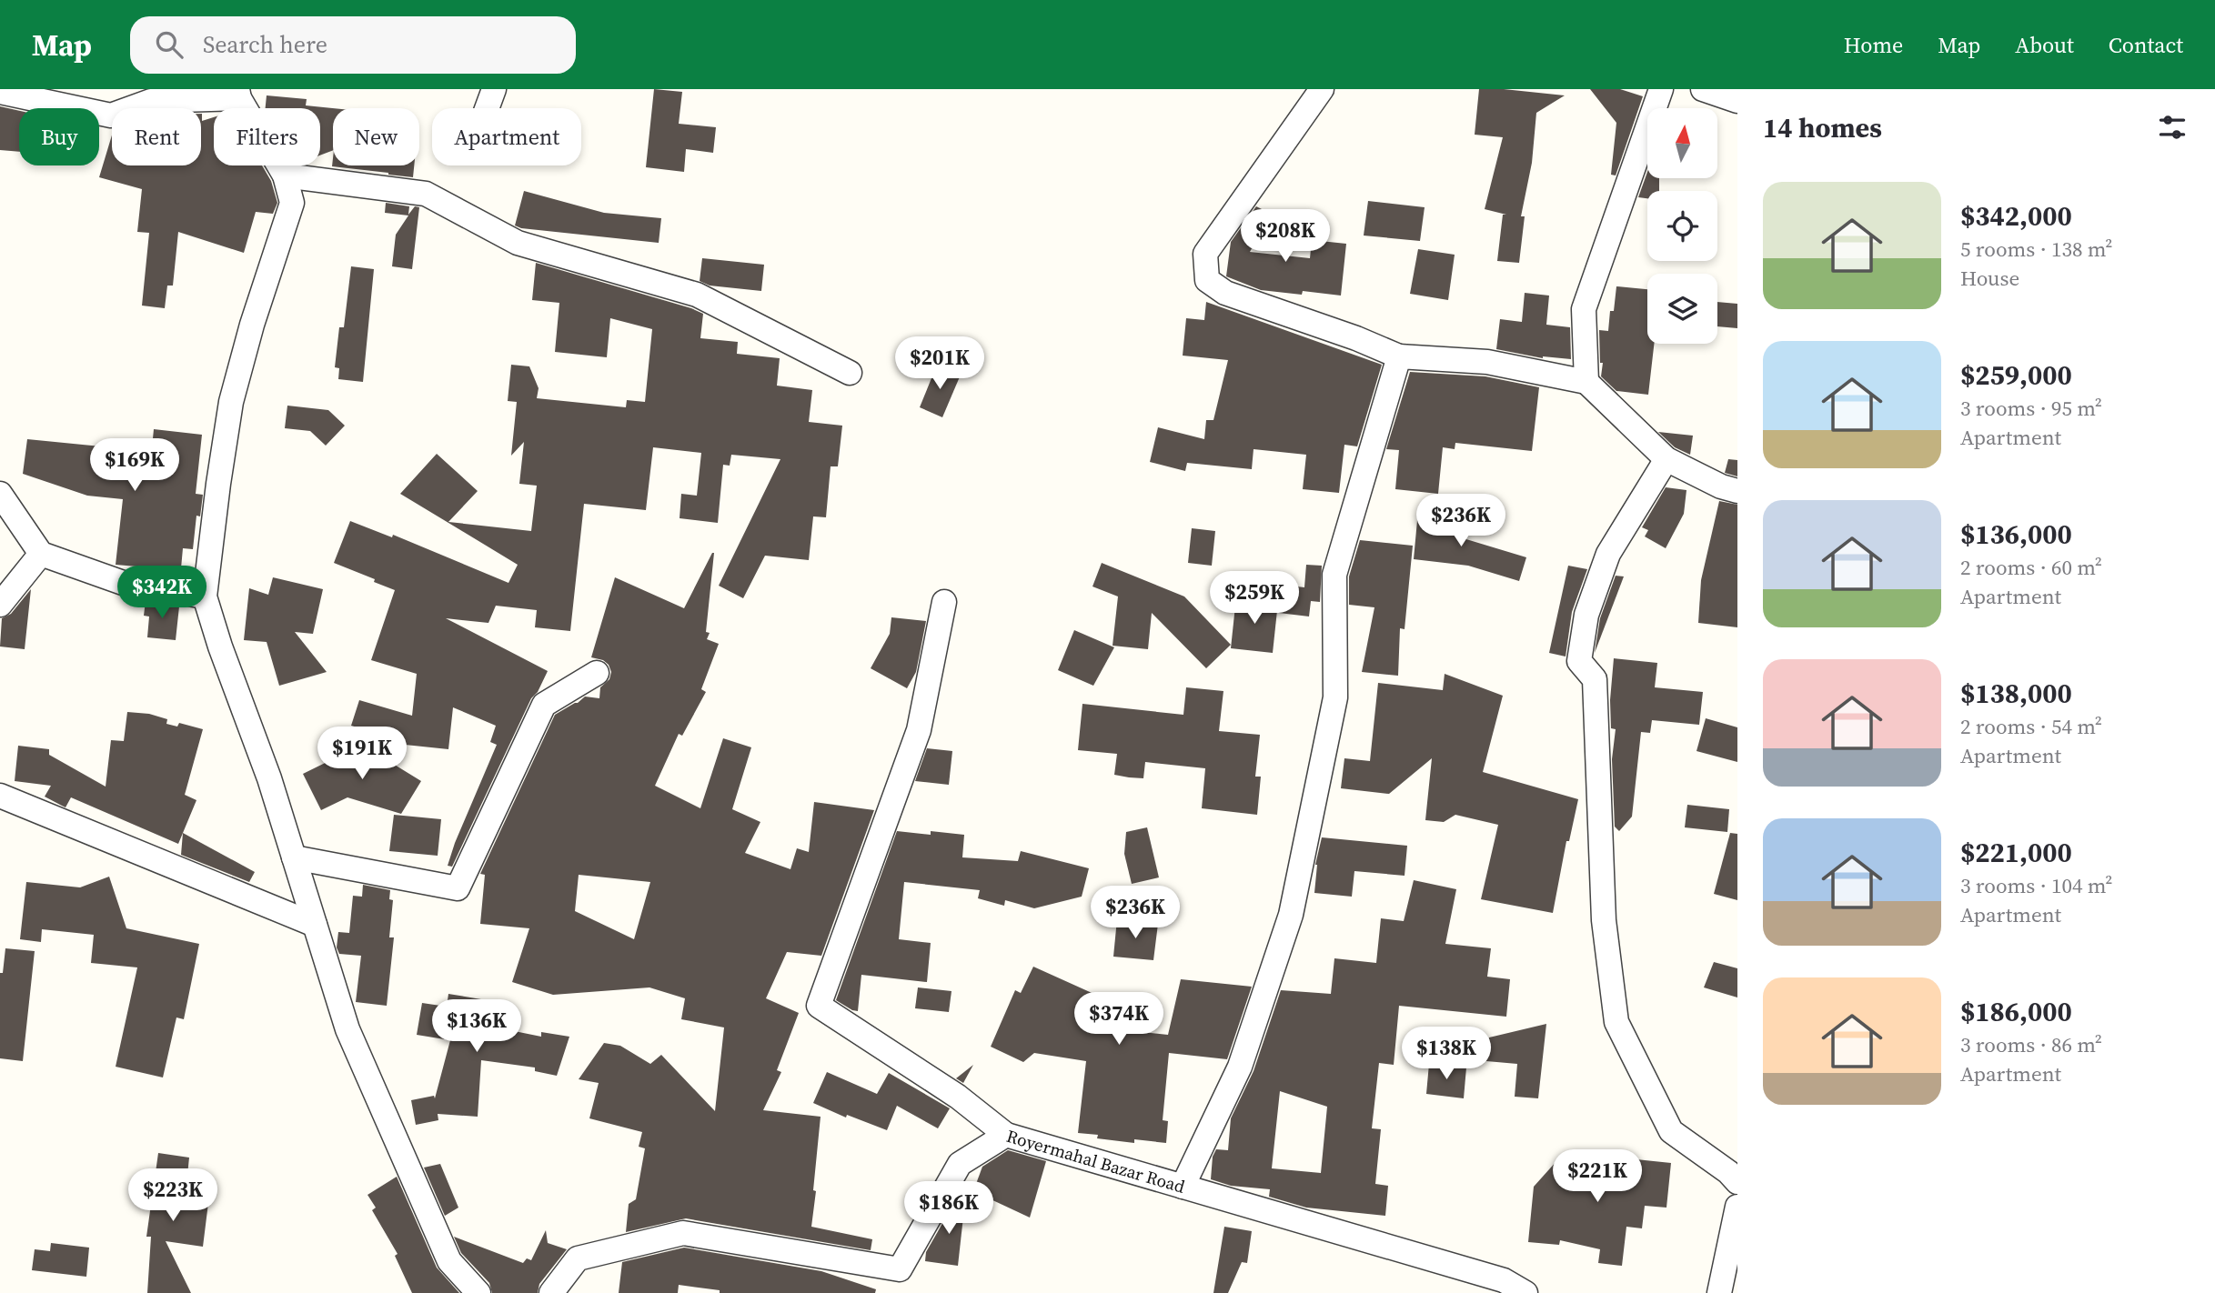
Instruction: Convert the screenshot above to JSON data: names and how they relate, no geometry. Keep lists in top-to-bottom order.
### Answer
{
  "streets": {
    "street": ["Royermahal Bazar Road"]
  },
  "north": "top",
  "page": {
    "header": "Map",
    "search": "Search here",
    "nav": [
      "Home",
      "Map",
      "About",
      "Contact"
    ],
    "heading": "14 homes",
    "chip": [
      "Buy",
      "Rent",
      "Filters",
      "New",
      "Apartment"
    ],
    "list": [
      {
        "name": "$342,000",
        "note": "5 rooms · 138 m² · House"
      },
      {
        "name": "$259,000",
        "note": "3 rooms · 95 m² · Apartment"
      },
      {
        "name": "$136,000",
        "note": "2 rooms · 60 m² · Apartment"
      },
      {
        "name": "$138,000",
        "note": "2 rooms · 54 m² · Apartment"
      },
      {
        "name": "$221,000",
        "note": "3 rooms · 104 m² · Apartment"
      },
      {
        "name": "$186,000",
        "note": "3 rooms · 86 m² · Apartment"
      }
    ],
    "price": [
      "$208K",
      "$201K",
      "$169K",
      "$236K",
      "$342K",
      "$259K",
      "$191K",
      "$236K",
      "$374K",
      "$136K",
      "$138K",
      "$221K",
      "$223K",
      "$186K"
    ]
  }
}
